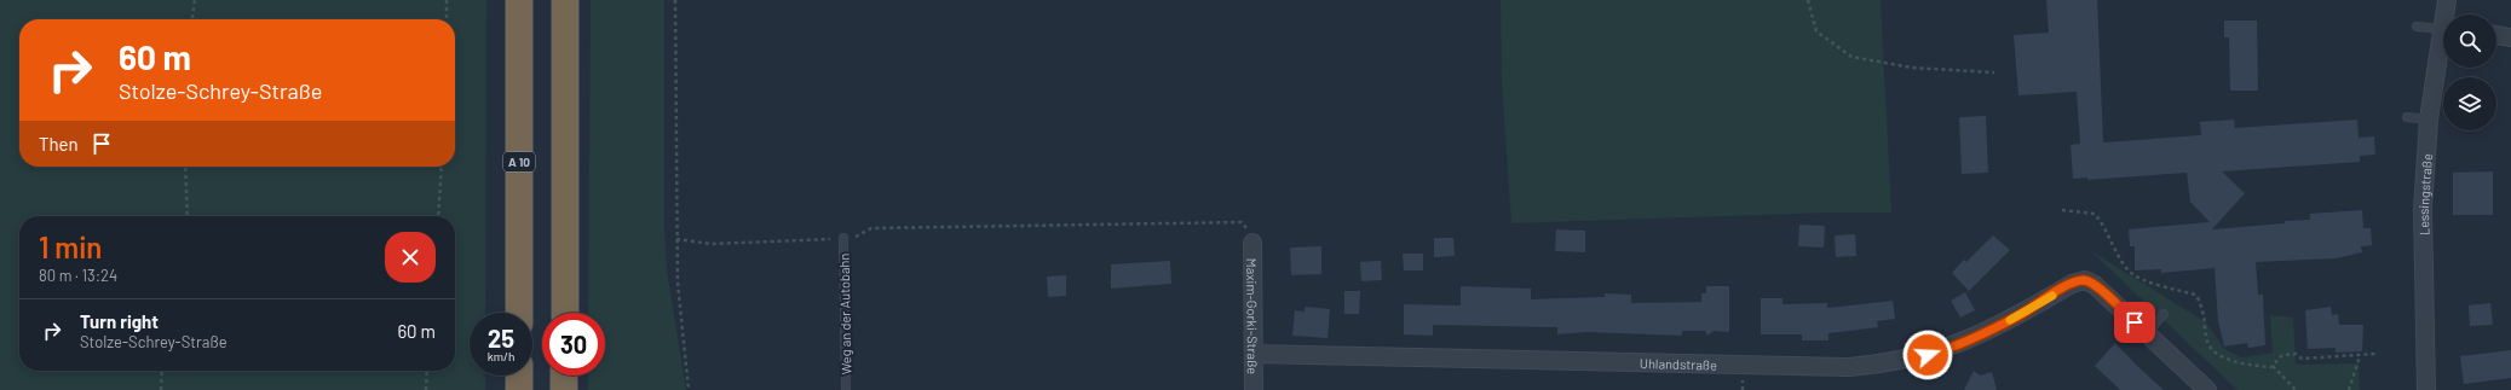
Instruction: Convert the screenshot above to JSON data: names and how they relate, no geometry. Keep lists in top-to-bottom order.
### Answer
{
  "streets": {
    "highway": ["A 10"],
    "street": ["Lessingstraße", "Maxim-Gorki-Straße", "Uhlandstraße"],
    "lane": ["Weg an der Autobahn"]
  },
  "crossings": [
    ["Maxim-Gorki-Straße", "Uhlandstraße"]
  ],
  "page": {
    "turn": ["60 m", "Stolze-Schrey-Straße"],
    "then": "Then",
    "heading": ["1 min", "80 m · 13:24"],
    "list": [
      {
        "name": "Turn right",
        "note": "Stolze-Schrey-Straße",
        "value": "60 m"
      }
    ],
    "speed": "25 km/h",
    "limit": "30"
  }
}
